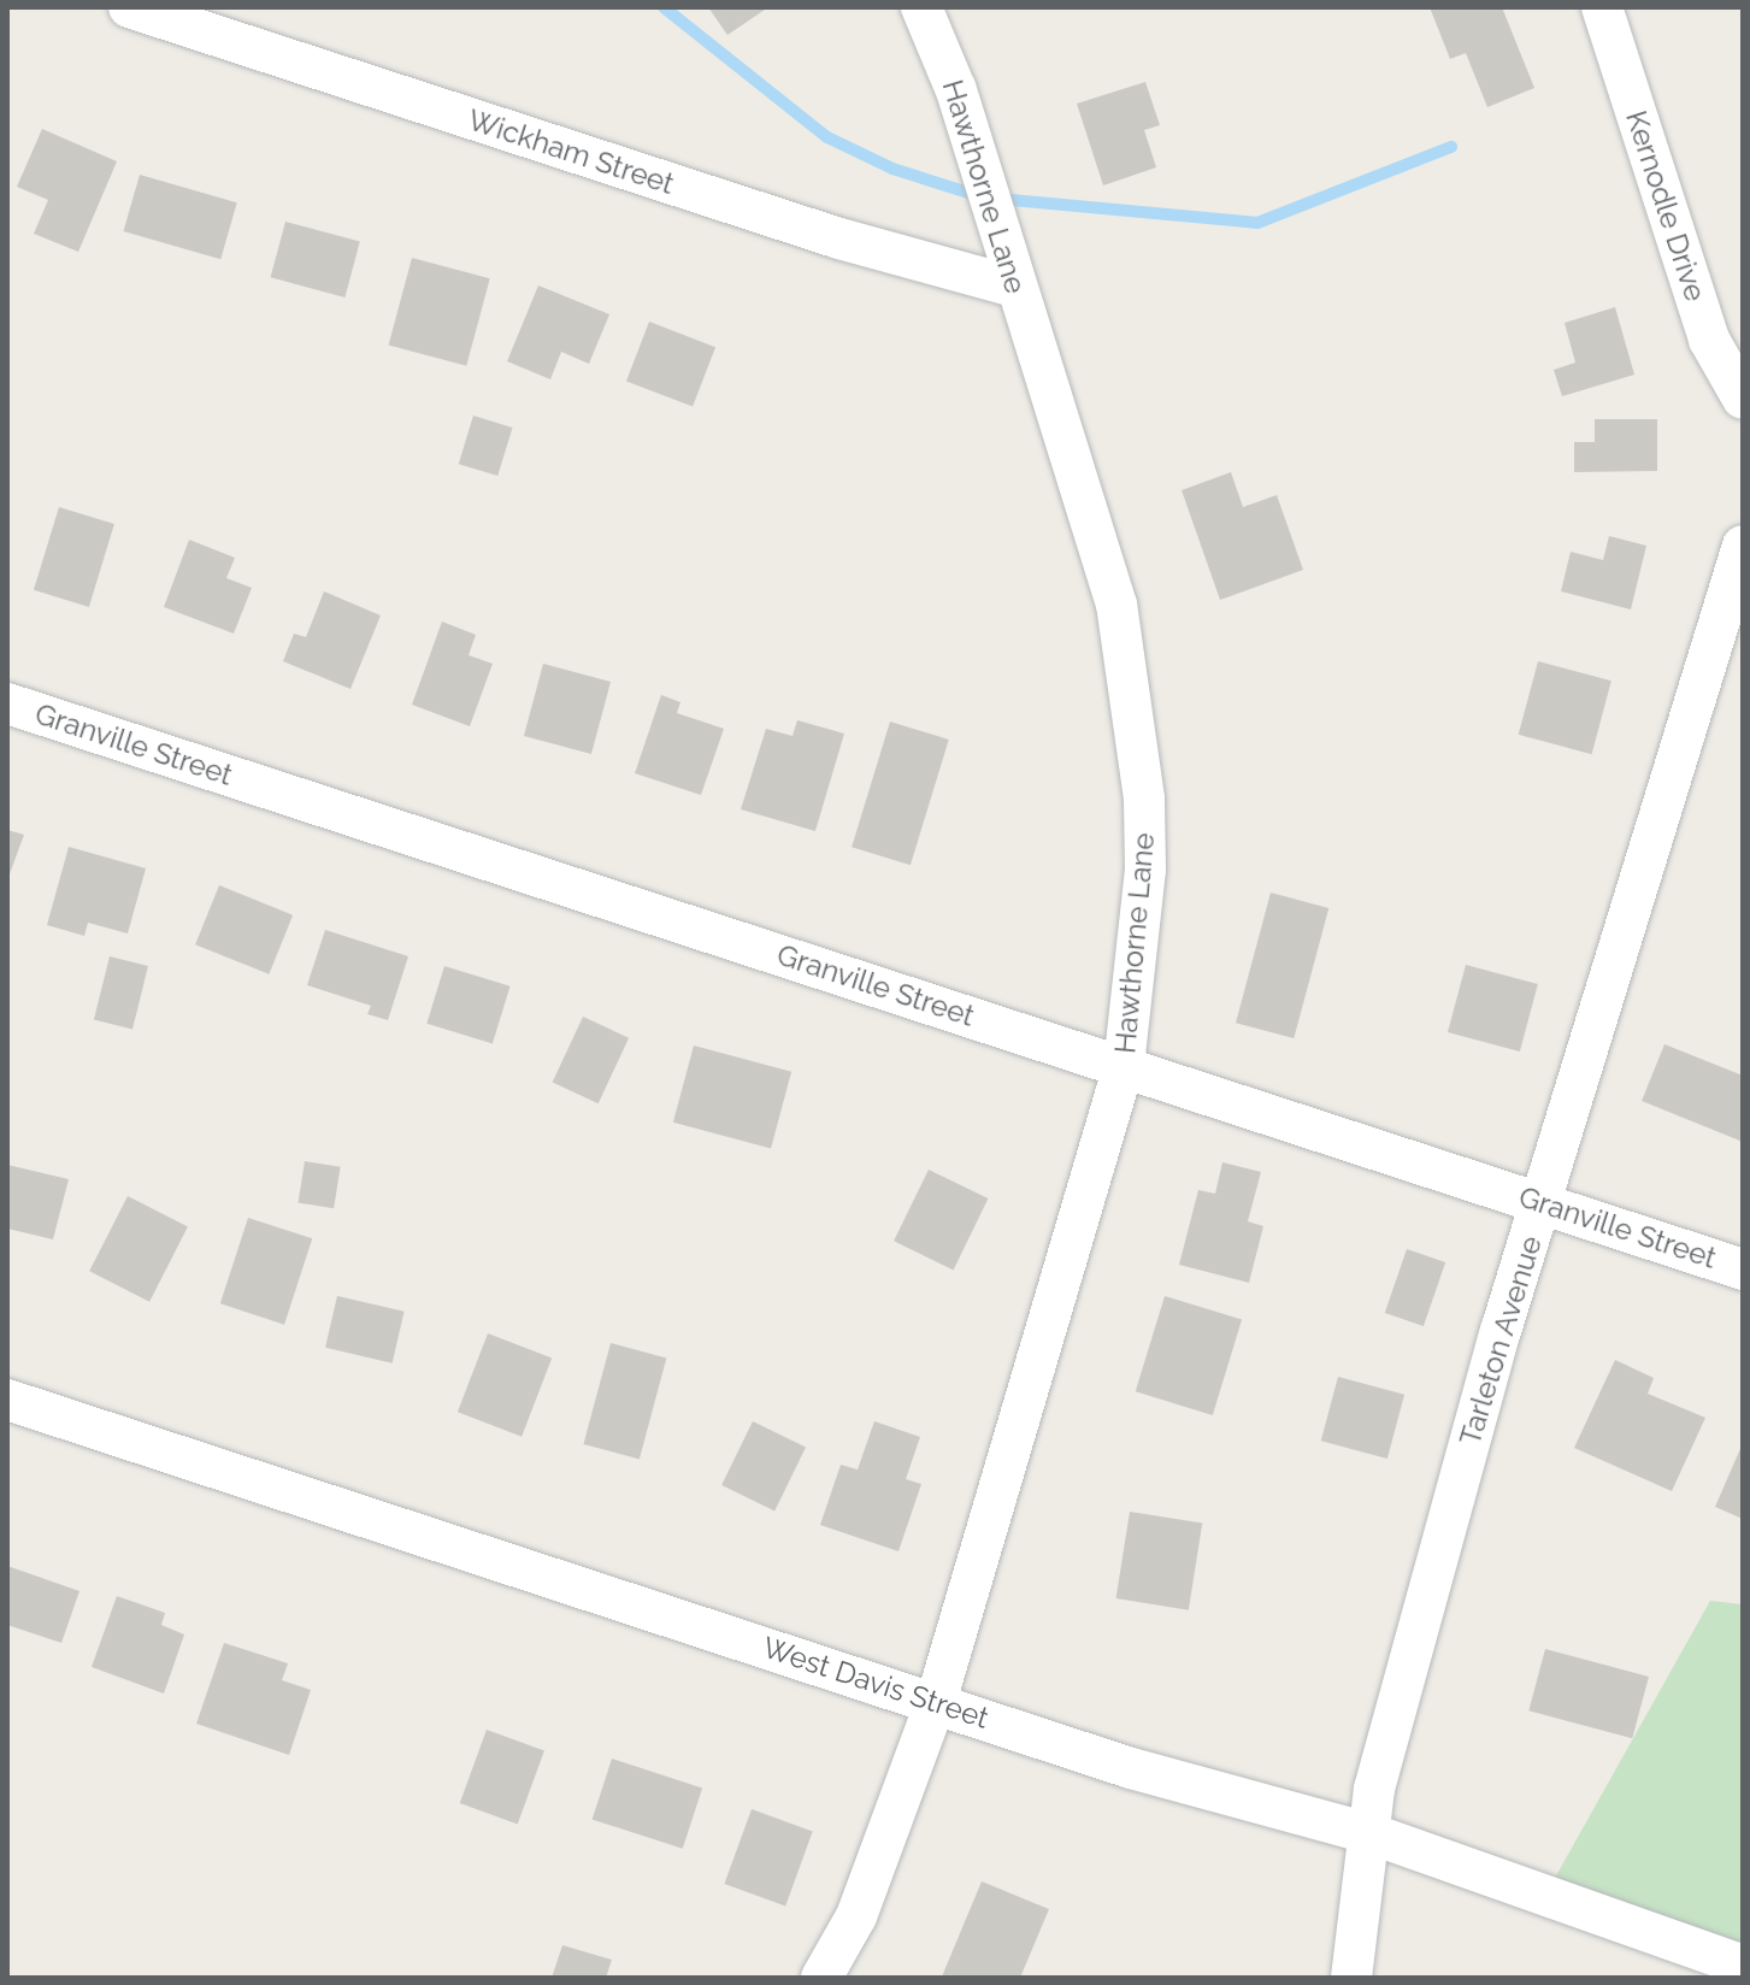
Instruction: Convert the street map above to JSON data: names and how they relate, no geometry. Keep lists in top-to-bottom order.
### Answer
{
  "streets": {
    "street": [
      "Wickham Street",
      "Hawthorne Lane",
      "Kernodle Drive",
      "Granville Street",
      "Tarleton Avenue",
      "West Davis Street"
    ]
  },
  "crossings": [
    ["Wickham Street", "Hawthorne Lane"],
    ["Hawthorne Lane", "Granville Street"],
    ["Hawthorne Lane", "West Davis Street"],
    ["Granville Street", "Tarleton Avenue"],
    ["Tarleton Avenue", "West Davis Street"]
  ]
}
